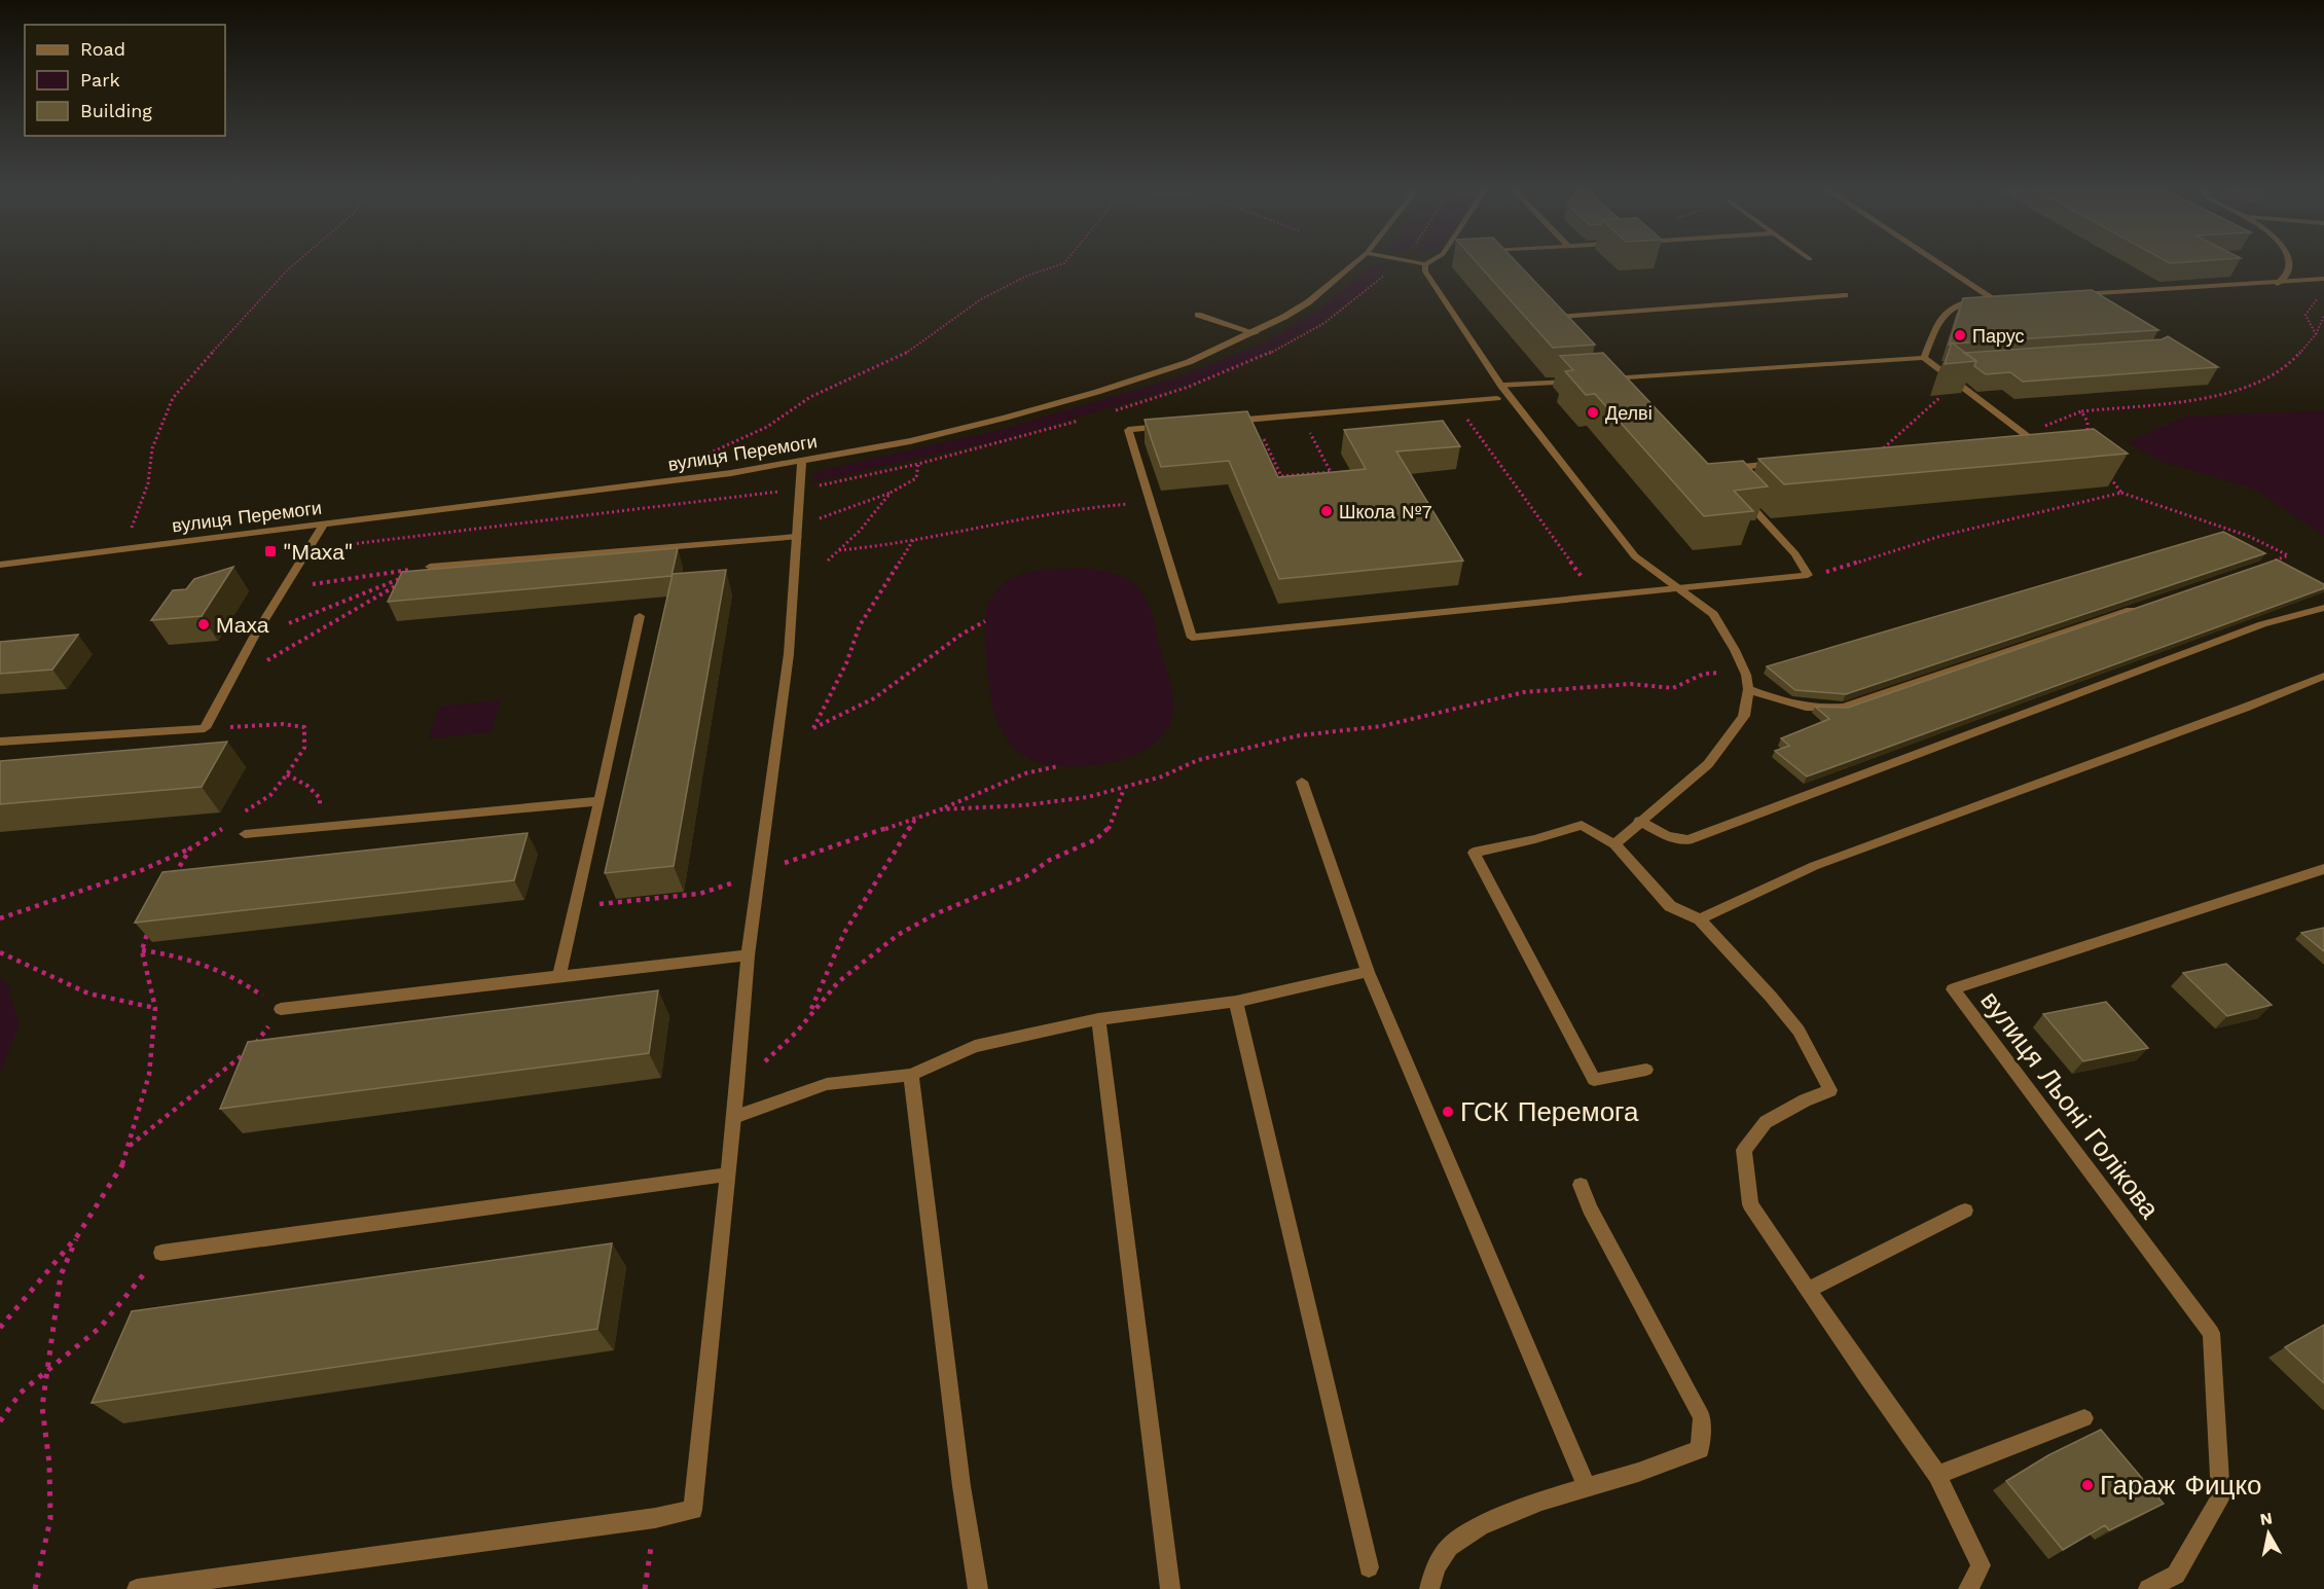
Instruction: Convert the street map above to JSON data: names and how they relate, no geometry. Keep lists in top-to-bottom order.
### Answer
{
  "streets": {
    "street": ["вулиця Перемоги", "вулиця Льоні Голікова"]
  },
  "places": {
    "other": [
      "Парус",
      "Делві",
      "Школа №7",
      "Маха",
      "ГСК Перемога",
      "Гараж Фицко"
    ],
    "transit": ["\"Маха\""]
  },
  "legend": ["Road", "Park", "Building"],
  "north": "top"
}
